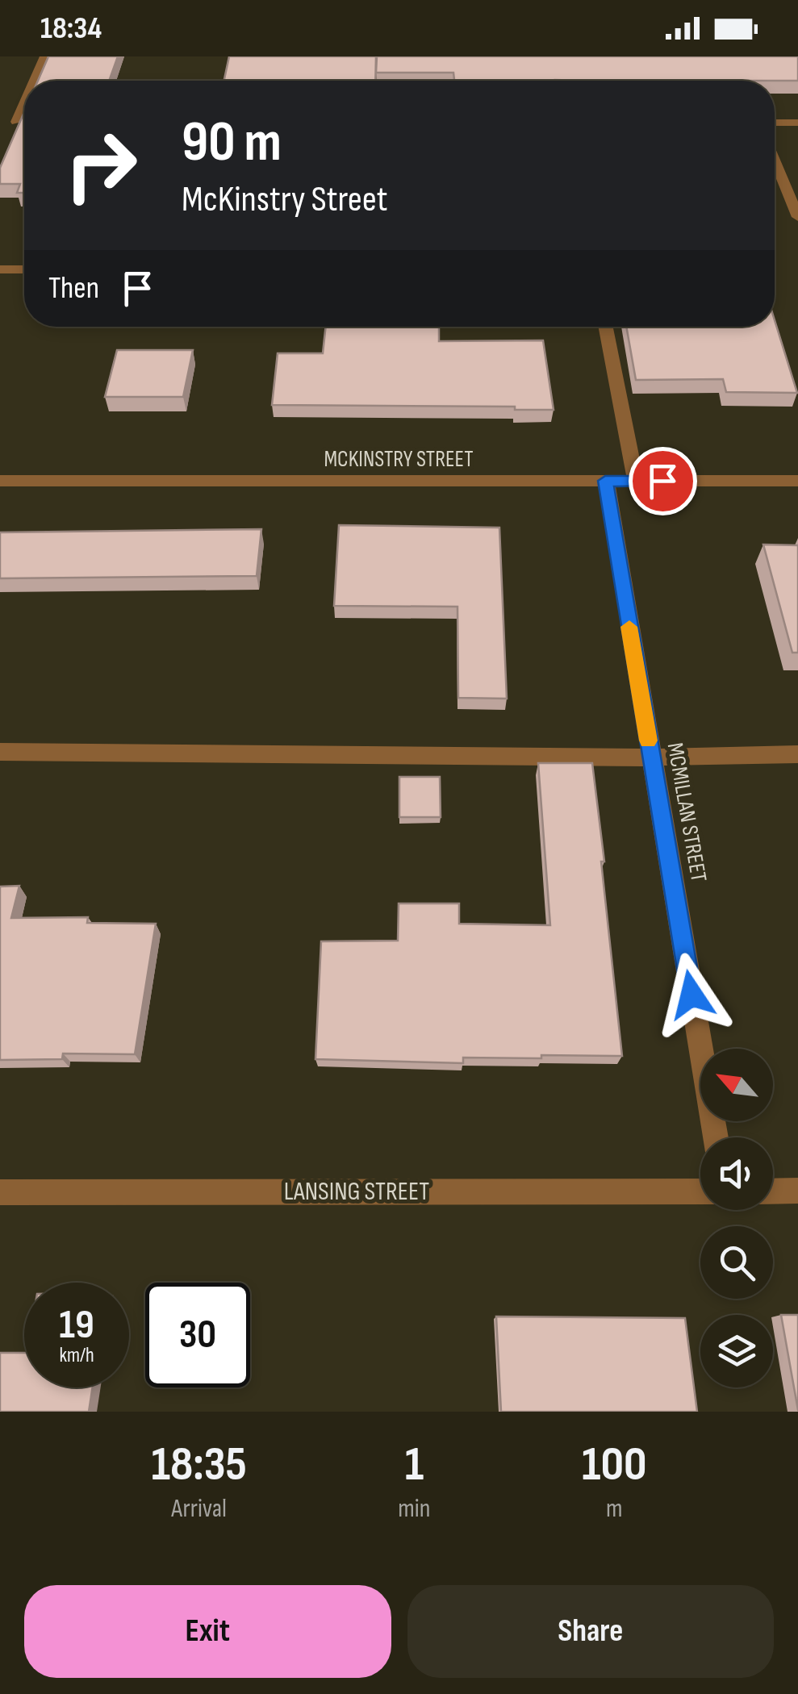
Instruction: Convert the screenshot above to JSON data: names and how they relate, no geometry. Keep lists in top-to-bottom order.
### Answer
{
  "streets": {
    "street": ["MCKINSTRY STREET", "MCMILLAN STREET", "LANSING STREET"]
  },
  "crossings": [
    ["MCKINSTRY STREET", "MCMILLAN STREET"]
  ],
  "north": "top left",
  "page": {
    "status": "18:34",
    "turn": ["90 m", "McKinstry Street"],
    "then": "Then",
    "speed": "19 km/h",
    "limit": "30",
    "eta": [
      "18:35",
      "Arrival",
      "1",
      "min",
      "100",
      "m"
    ],
    "buttons": ["Exit", "Share"]
  }
}
